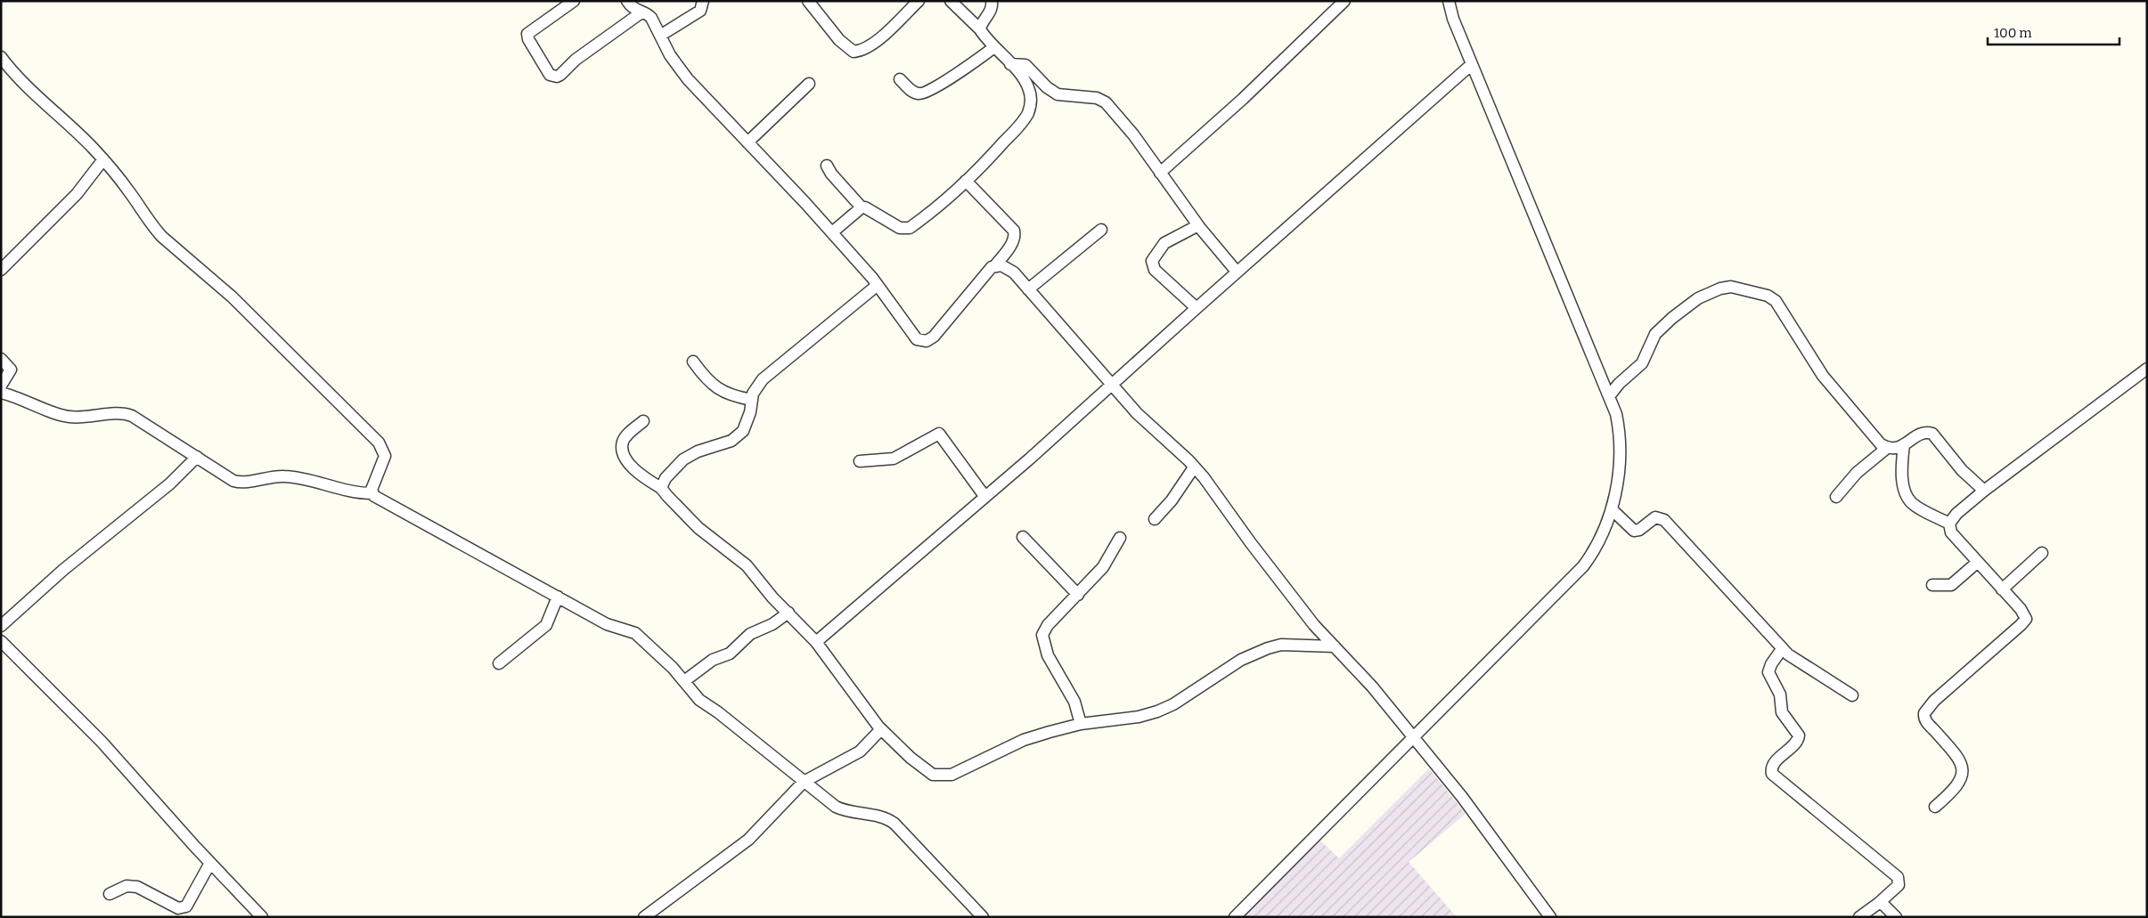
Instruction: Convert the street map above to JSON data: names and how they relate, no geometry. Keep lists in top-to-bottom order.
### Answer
{
  "scale_bar": "100 m"
}
